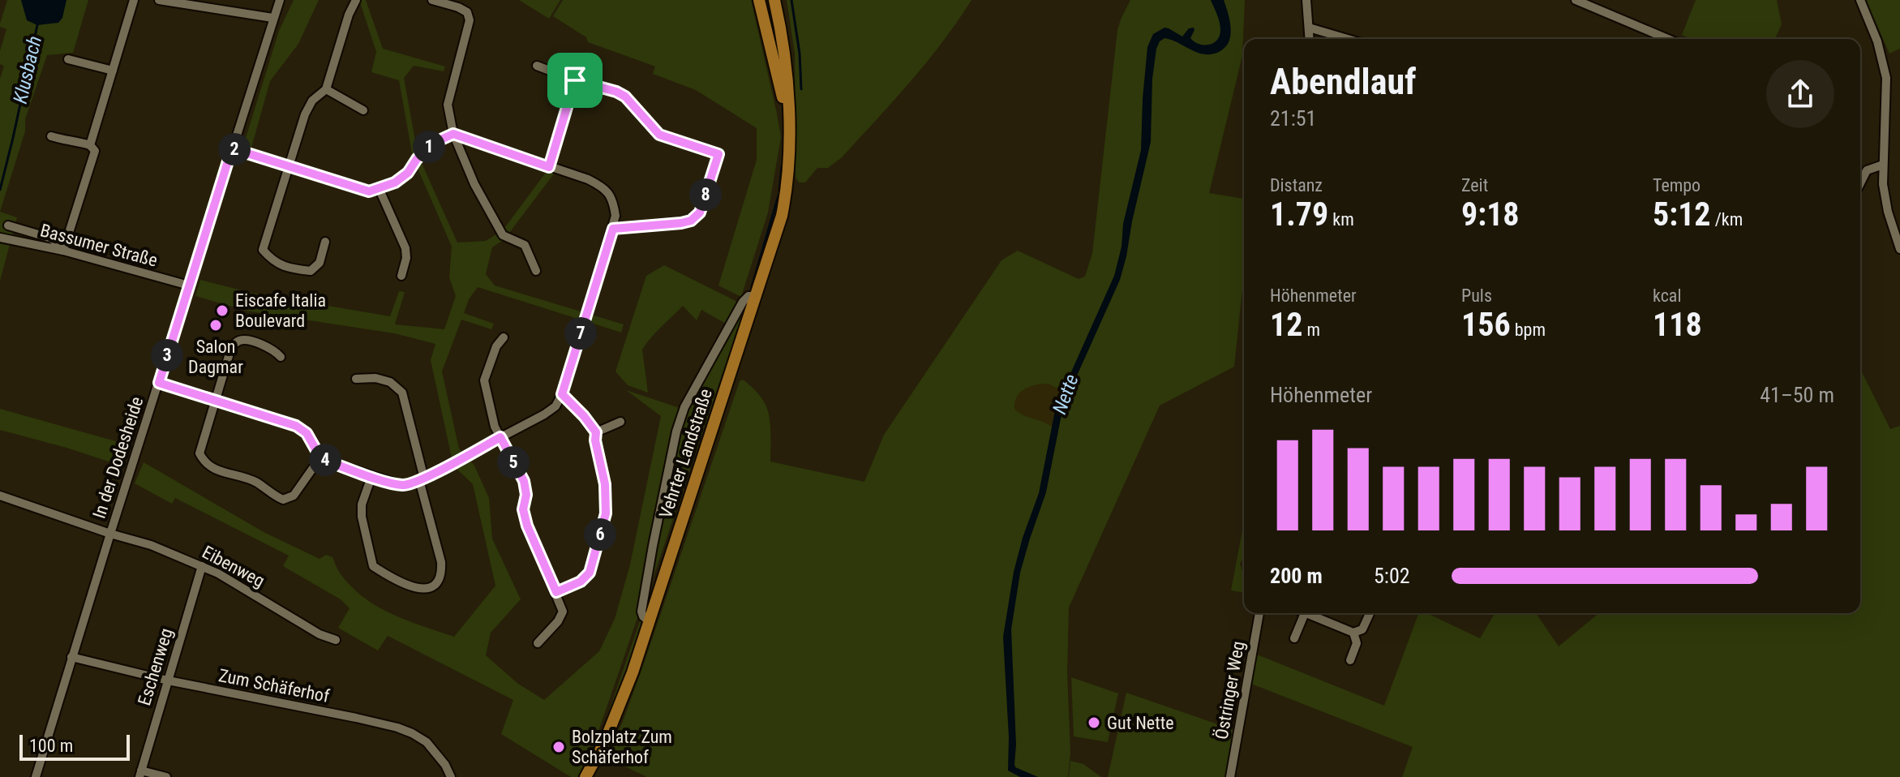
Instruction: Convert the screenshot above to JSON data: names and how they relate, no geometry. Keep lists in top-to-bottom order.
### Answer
{
  "streets": {
    "main road": ["Vehrter Landstraße"],
    "street": [
      "Bassumer Straße",
      "In der Dodesheide",
      "Eibenweg",
      "Eschenweg",
      "Zum Schäferhof",
      "Östringer Weg"
    ]
  },
  "crossings": [
    ["Bassumer Straße", "In der Dodesheide"],
    ["In der Dodesheide", "Eibenweg"],
    ["In der Dodesheide", "Zum Schäferhof"],
    ["Eibenweg", "Eschenweg"],
    ["Eschenweg", "Zum Schäferhof"]
  ],
  "water": ["Klusbach", "Nette"],
  "places": [
    "Eiscafe Italia Boulevard",
    "Salon Dagmar",
    "Gut Nette",
    "Bolzplatz Zum Schäferhof"
  ],
  "scale_bar": "100 m",
  "page": {
    "heading": ["Abendlauf", "21:51"],
    "pins": [
      "1",
      "2",
      "8",
      "7",
      "3",
      "4",
      "5",
      "6"
    ],
    "stats": [
      ["Distanz", "1.79 km"],
      ["Zeit", "9:18"],
      ["Tempo", "5:12 /km"],
      ["Höhenmeter", "12 m"],
      ["Puls", "156 bpm"],
      ["kcal", "118"]
    ],
    "chart": ["Höhenmeter", "41–50 m"],
    "list": [
      {
        "name": "200 m",
        "note": "5:02"
      }
    ],
    "scale": "100 m"
  }
}
